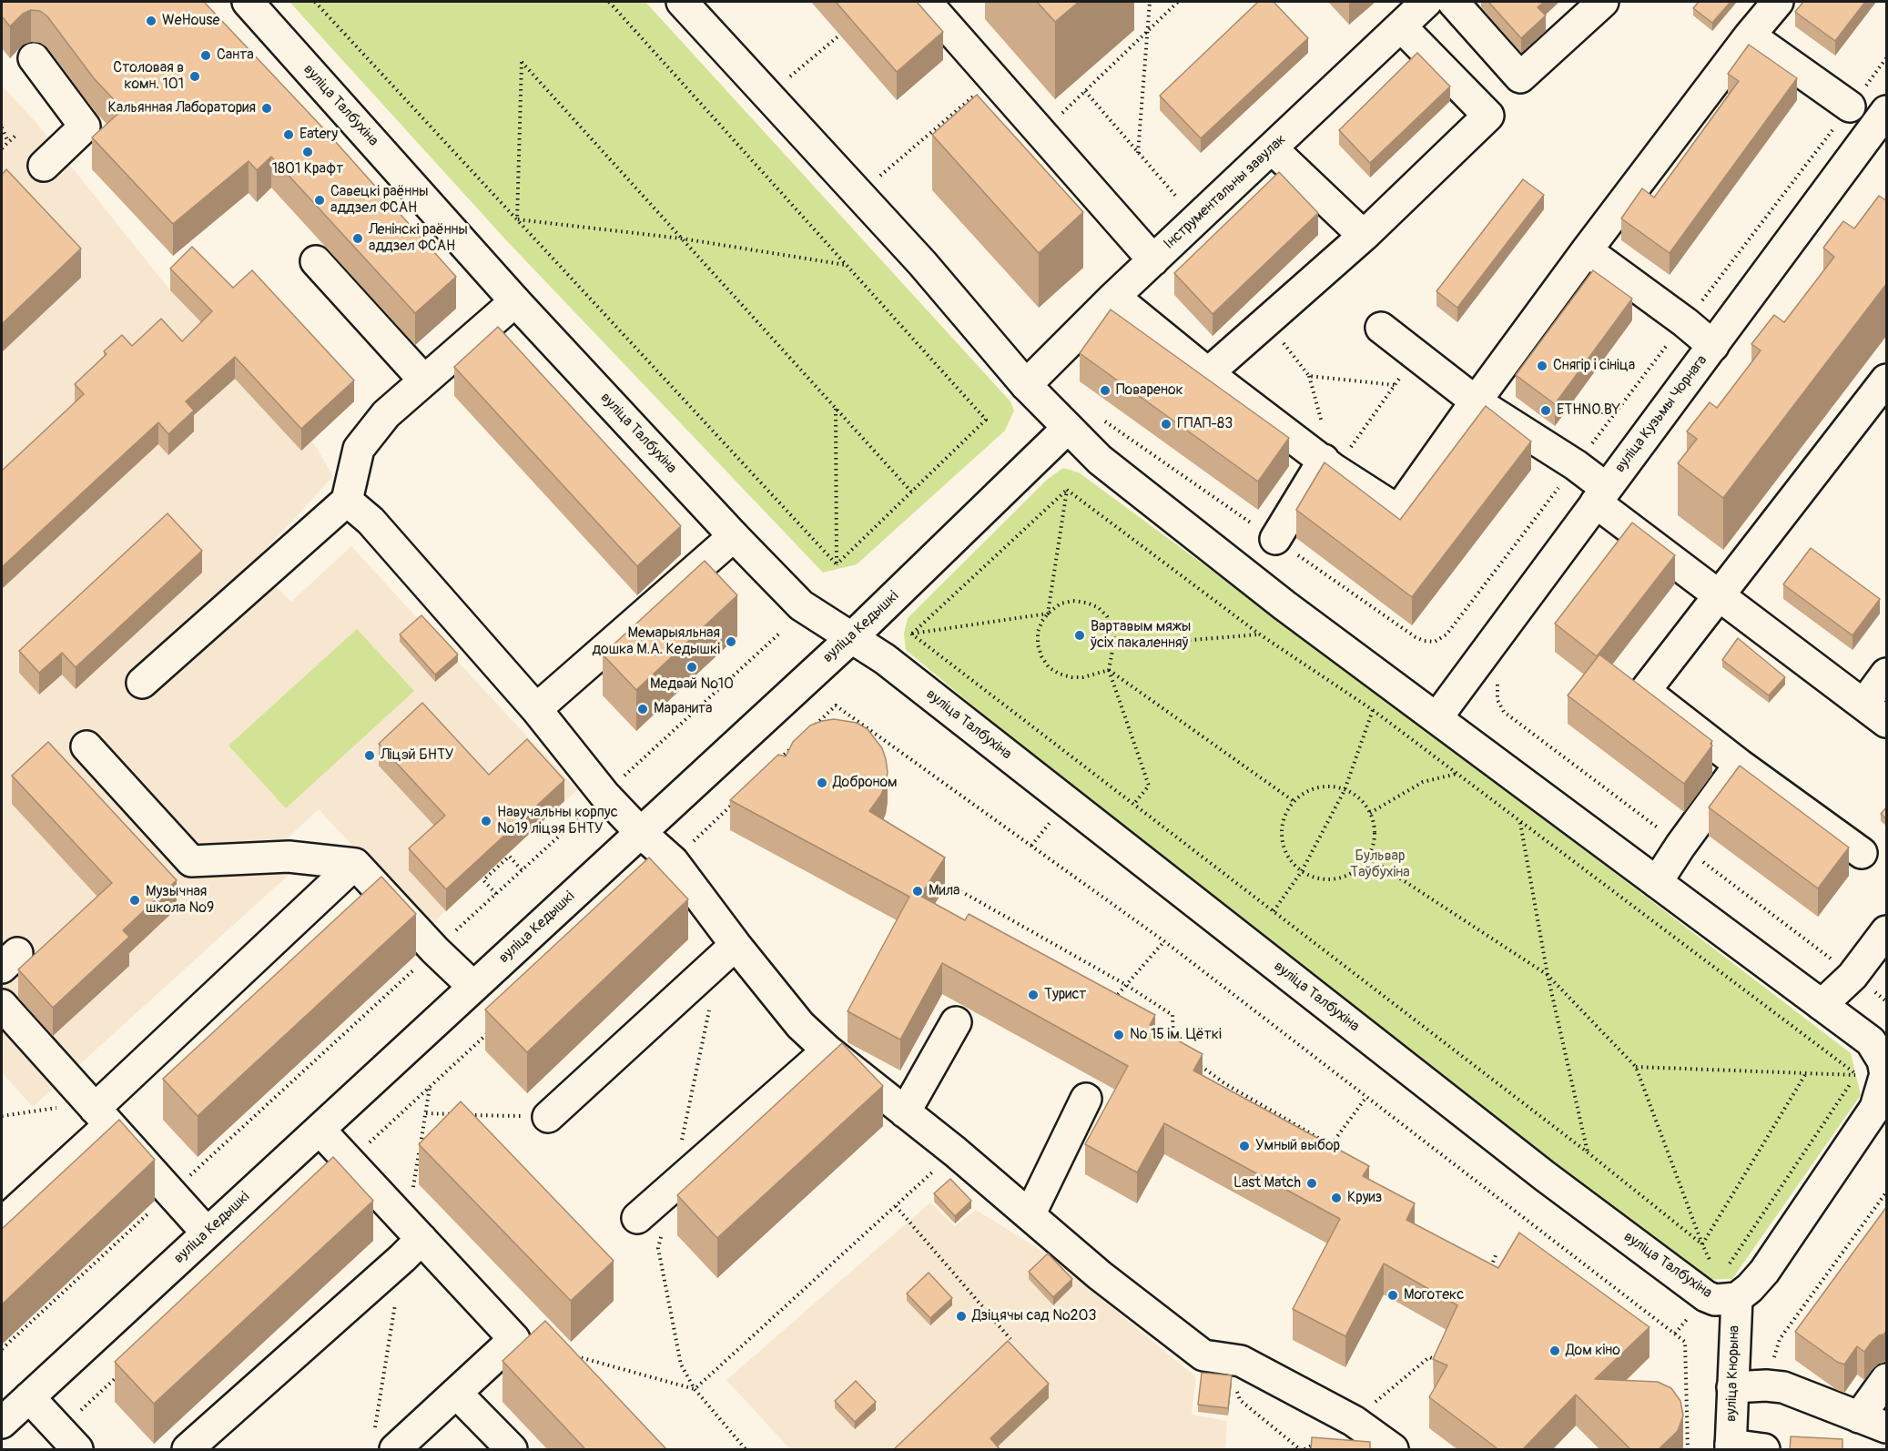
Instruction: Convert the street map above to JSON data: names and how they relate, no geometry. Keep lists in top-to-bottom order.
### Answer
{
  "streets": {
    "main road": [
      "вуліца Талбухіна",
      "Інструментальны завулак",
      "вуліца Кузьмы Чорнага",
      "вуліца Кедышкі",
      "вуліца Кнорына"
    ]
  },
  "crossings": [
    ["вуліца Талбухіна", "вуліца Кедышкі"],
    ["вуліца Талбухіна", "вуліца Кнорына"]
  ],
  "parks": ["Бульвар Таўбухіна"],
  "places": [
    "WeHouse",
    "Санта",
    "Столовая в комн. 101",
    "Кальянная Лаборатория",
    "Eatery",
    "1801 Крафт",
    "Савецкі раённы аддзел ФСАН",
    "Ленінскі раённы аддзел ФСАН",
    "Снягір і сініца",
    "Поваренок",
    "ETHNO.BY",
    "ГПАП-83",
    "Вартавым мяжы ўсіх пакаленняў",
    "Мемарыяльная дошка М.А. Кедышкі",
    "Медвай №10",
    "Маранита",
    "Ліцэй БНТУ",
    "Доброном",
    "Навучальны корпус №19 ліцэя БНТУ",
    "Мила",
    "Музычная школа №9",
    "Турист",
    "№ 15 ім. Цёткі",
    "Умный выбор",
    "Last Match",
    "Круиз",
    "Моготекс",
    "Дзіцячы сад №203",
    "Дом кіно"
  ]
}
